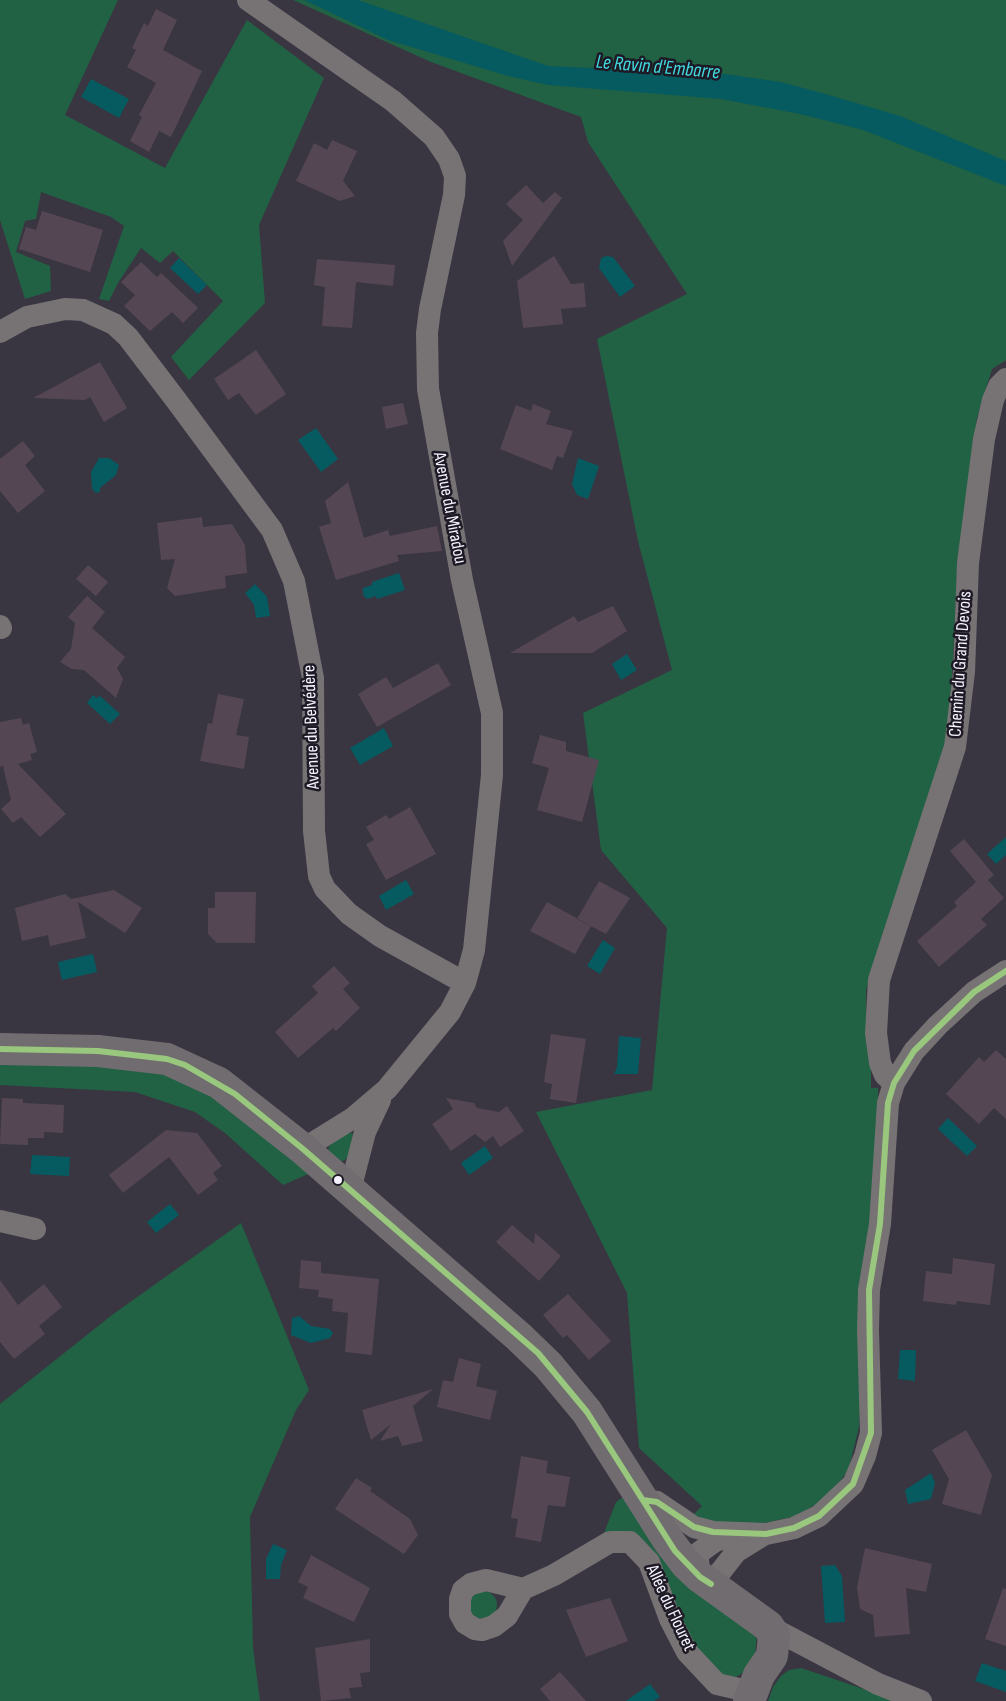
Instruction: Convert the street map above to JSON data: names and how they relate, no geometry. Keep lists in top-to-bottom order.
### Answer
{
  "streets": {
    "street": [
      "Avenue du Miradou",
      "Chemin du Grand Devois",
      "Avenue du Belvédère",
      "Allée du Flouret"
    ]
  },
  "crossings": [
    ["Avenue du Miradou", "Avenue du Belvédère"]
  ],
  "water": ["Le Ravin d'Embarre"]
}
